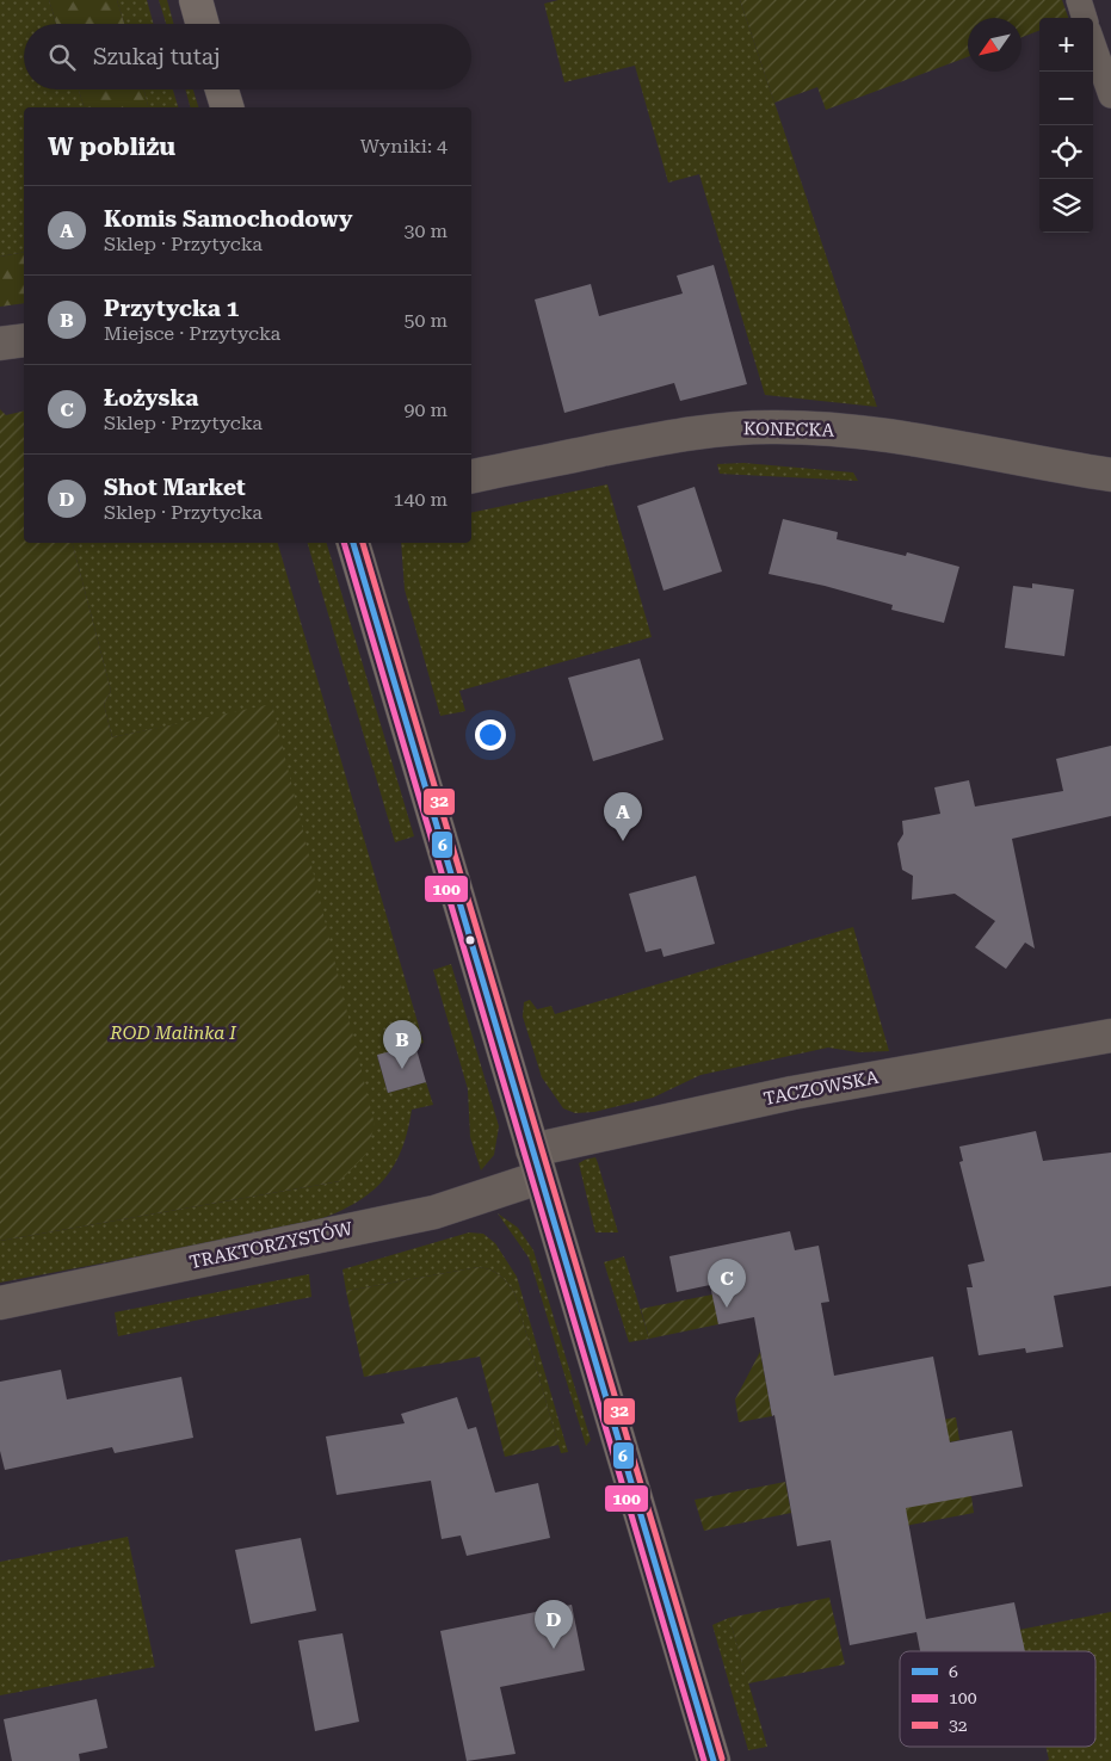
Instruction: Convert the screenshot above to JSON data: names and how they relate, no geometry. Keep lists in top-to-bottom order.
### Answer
{
  "streets": {
    "street": ["KONECKA", "TACZOWSKA", "TRAKTORZYSTÓW"]
  },
  "crossings": [
    ["TACZOWSKA", "TRAKTORZYSTÓW"]
  ],
  "parks": ["ROD Malinka I"],
  "lines": ["transit line 6", "transit line 100", "transit line 32"],
  "legend": ["6", "100", "32"],
  "north": "bottom left",
  "page": {
    "map_buttons": ["+", "−"],
    "search": "Szukaj tutaj",
    "heading": ["W pobliżu", "Wyniki: 4"],
    "list": [
      {
        "mark": "A",
        "name": "Komis Samochodowy",
        "note": "Sklep · Przytycka",
        "value": "30 m"
      },
      {
        "mark": "B",
        "name": "Przytycka 1",
        "note": "Miejsce · Przytycka",
        "value": "50 m"
      },
      {
        "mark": "C",
        "name": "Łożyska",
        "note": "Sklep · Przytycka",
        "value": "90 m"
      },
      {
        "mark": "D",
        "name": "Shot Market",
        "note": "Sklep · Przytycka",
        "value": "140 m"
      }
    ],
    "pins": [
      "A",
      "B",
      "C",
      "D"
    ]
  }
}
